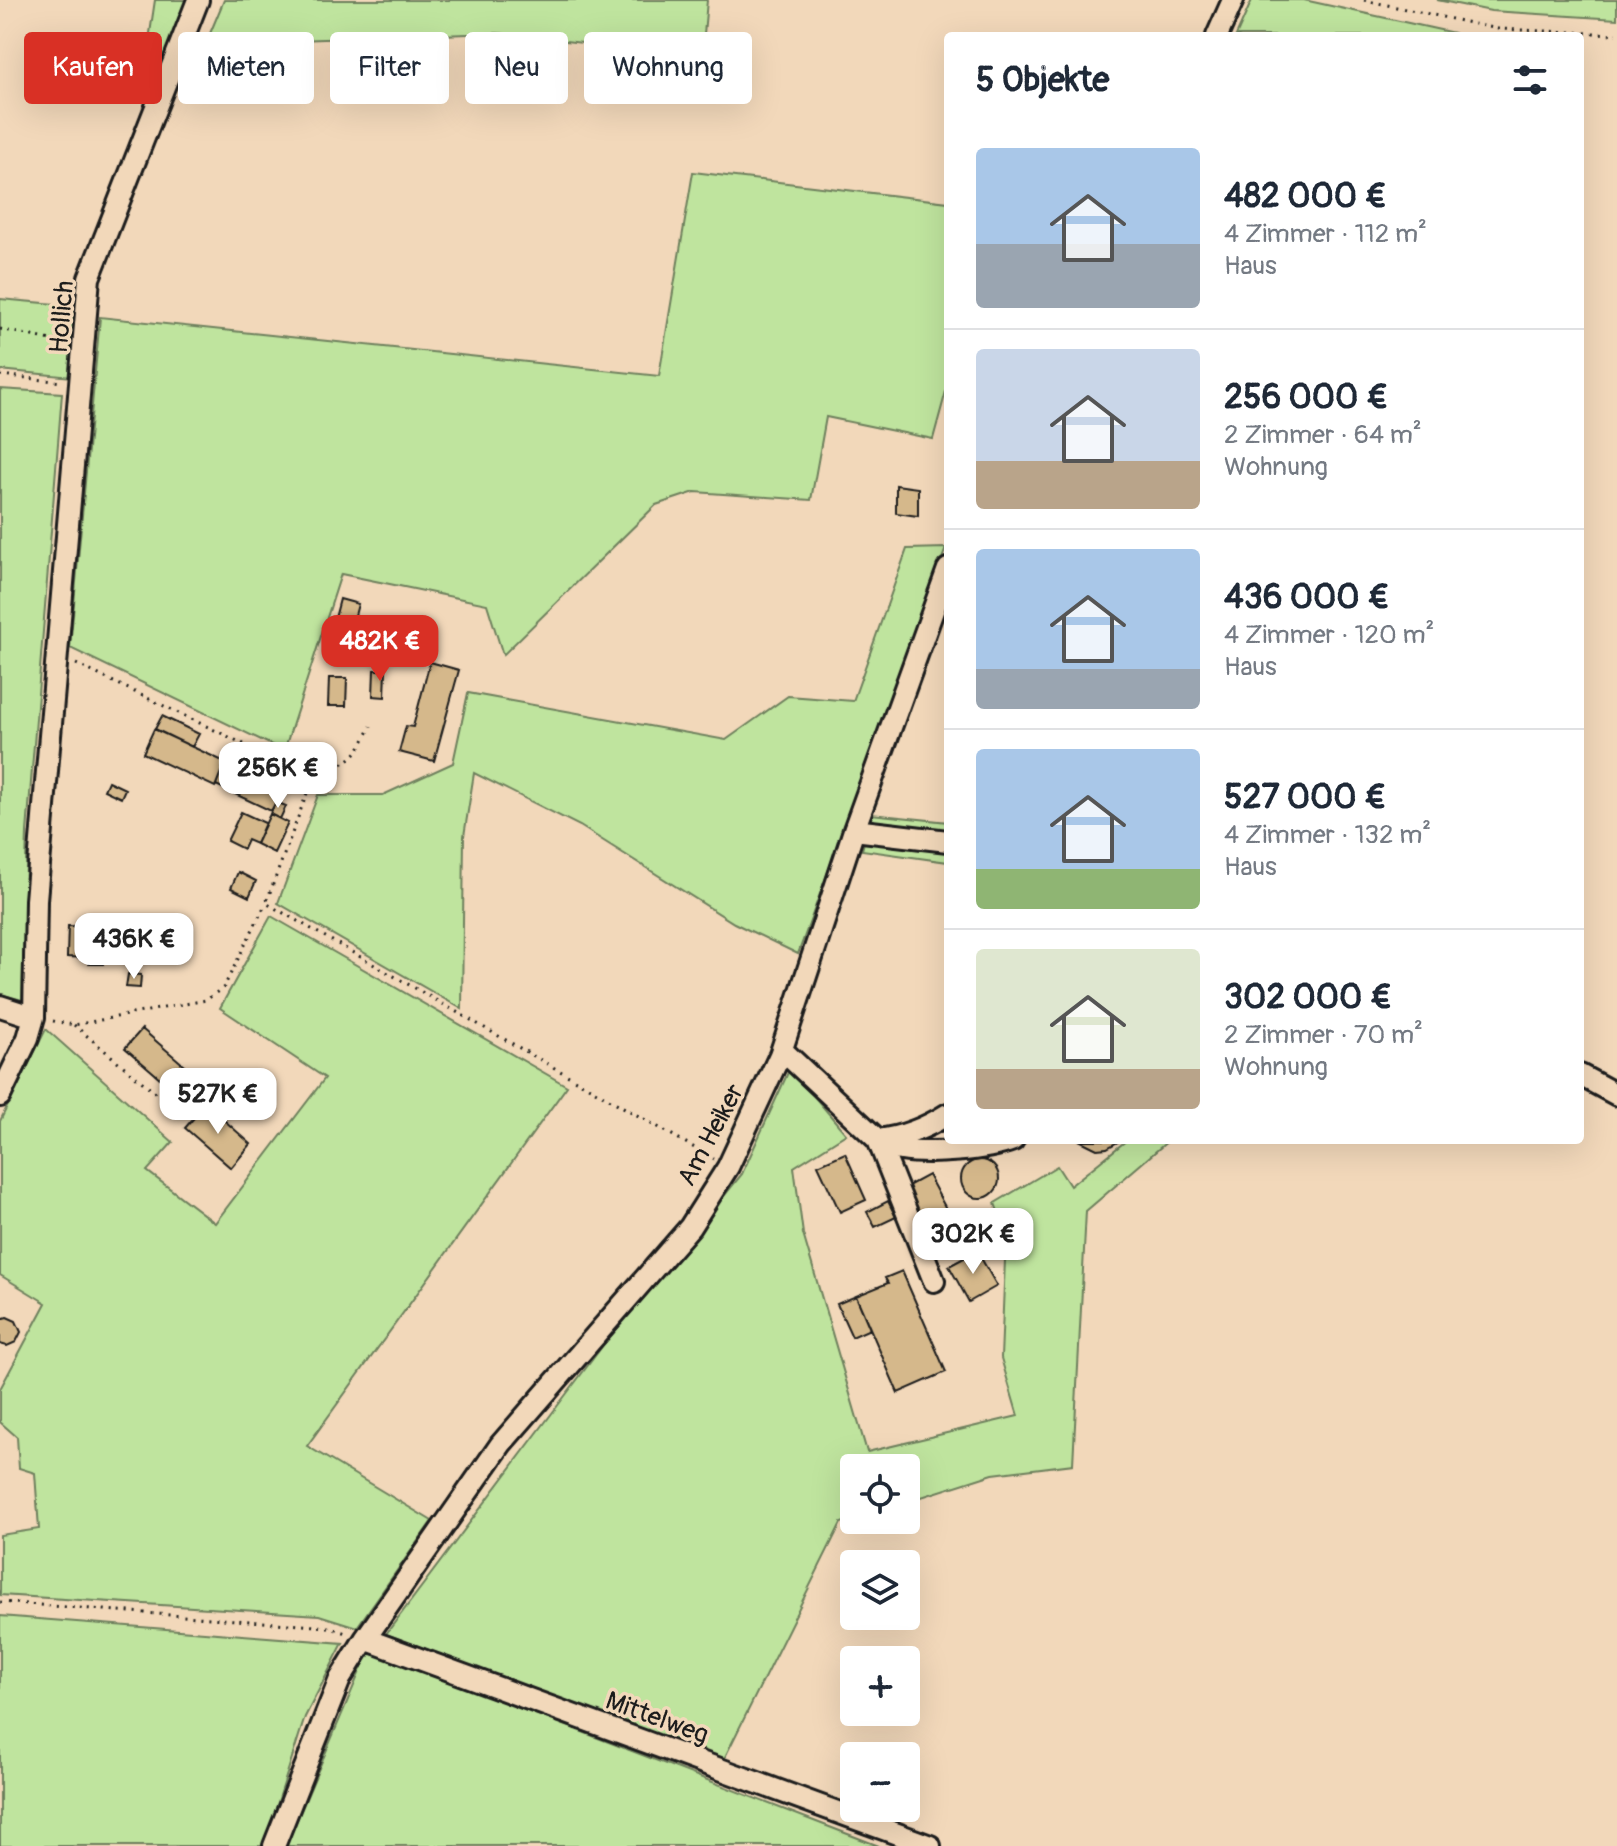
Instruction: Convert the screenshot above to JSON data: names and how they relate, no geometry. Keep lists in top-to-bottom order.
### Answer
{
  "streets": {
    "street": ["Hollich", "Am Heiker", "Mittelweg"]
  },
  "crossings": [
    ["Am Heiker", "Mittelweg"]
  ],
  "page": {
    "chip": [
      "Kaufen",
      "Mieten",
      "Filter",
      "Neu",
      "Wohnung"
    ],
    "heading": "5 Objekte",
    "list": [
      {
        "name": "482 000 €",
        "note": "4 Zimmer · 112 m² · Haus"
      },
      {
        "name": "256 000 €",
        "note": "2 Zimmer · 64 m² · Wohnung"
      },
      {
        "name": "436 000 €",
        "note": "4 Zimmer · 120 m² · Haus"
      },
      {
        "name": "527 000 €",
        "note": "4 Zimmer · 132 m² · Haus"
      },
      {
        "name": "302 000 €",
        "note": "2 Zimmer · 70 m² · Wohnung"
      }
    ],
    "price": [
      "482K €",
      "256K €",
      "436K €",
      "527K €",
      "302K €"
    ],
    "map_buttons": ["+", "−"]
  }
}
